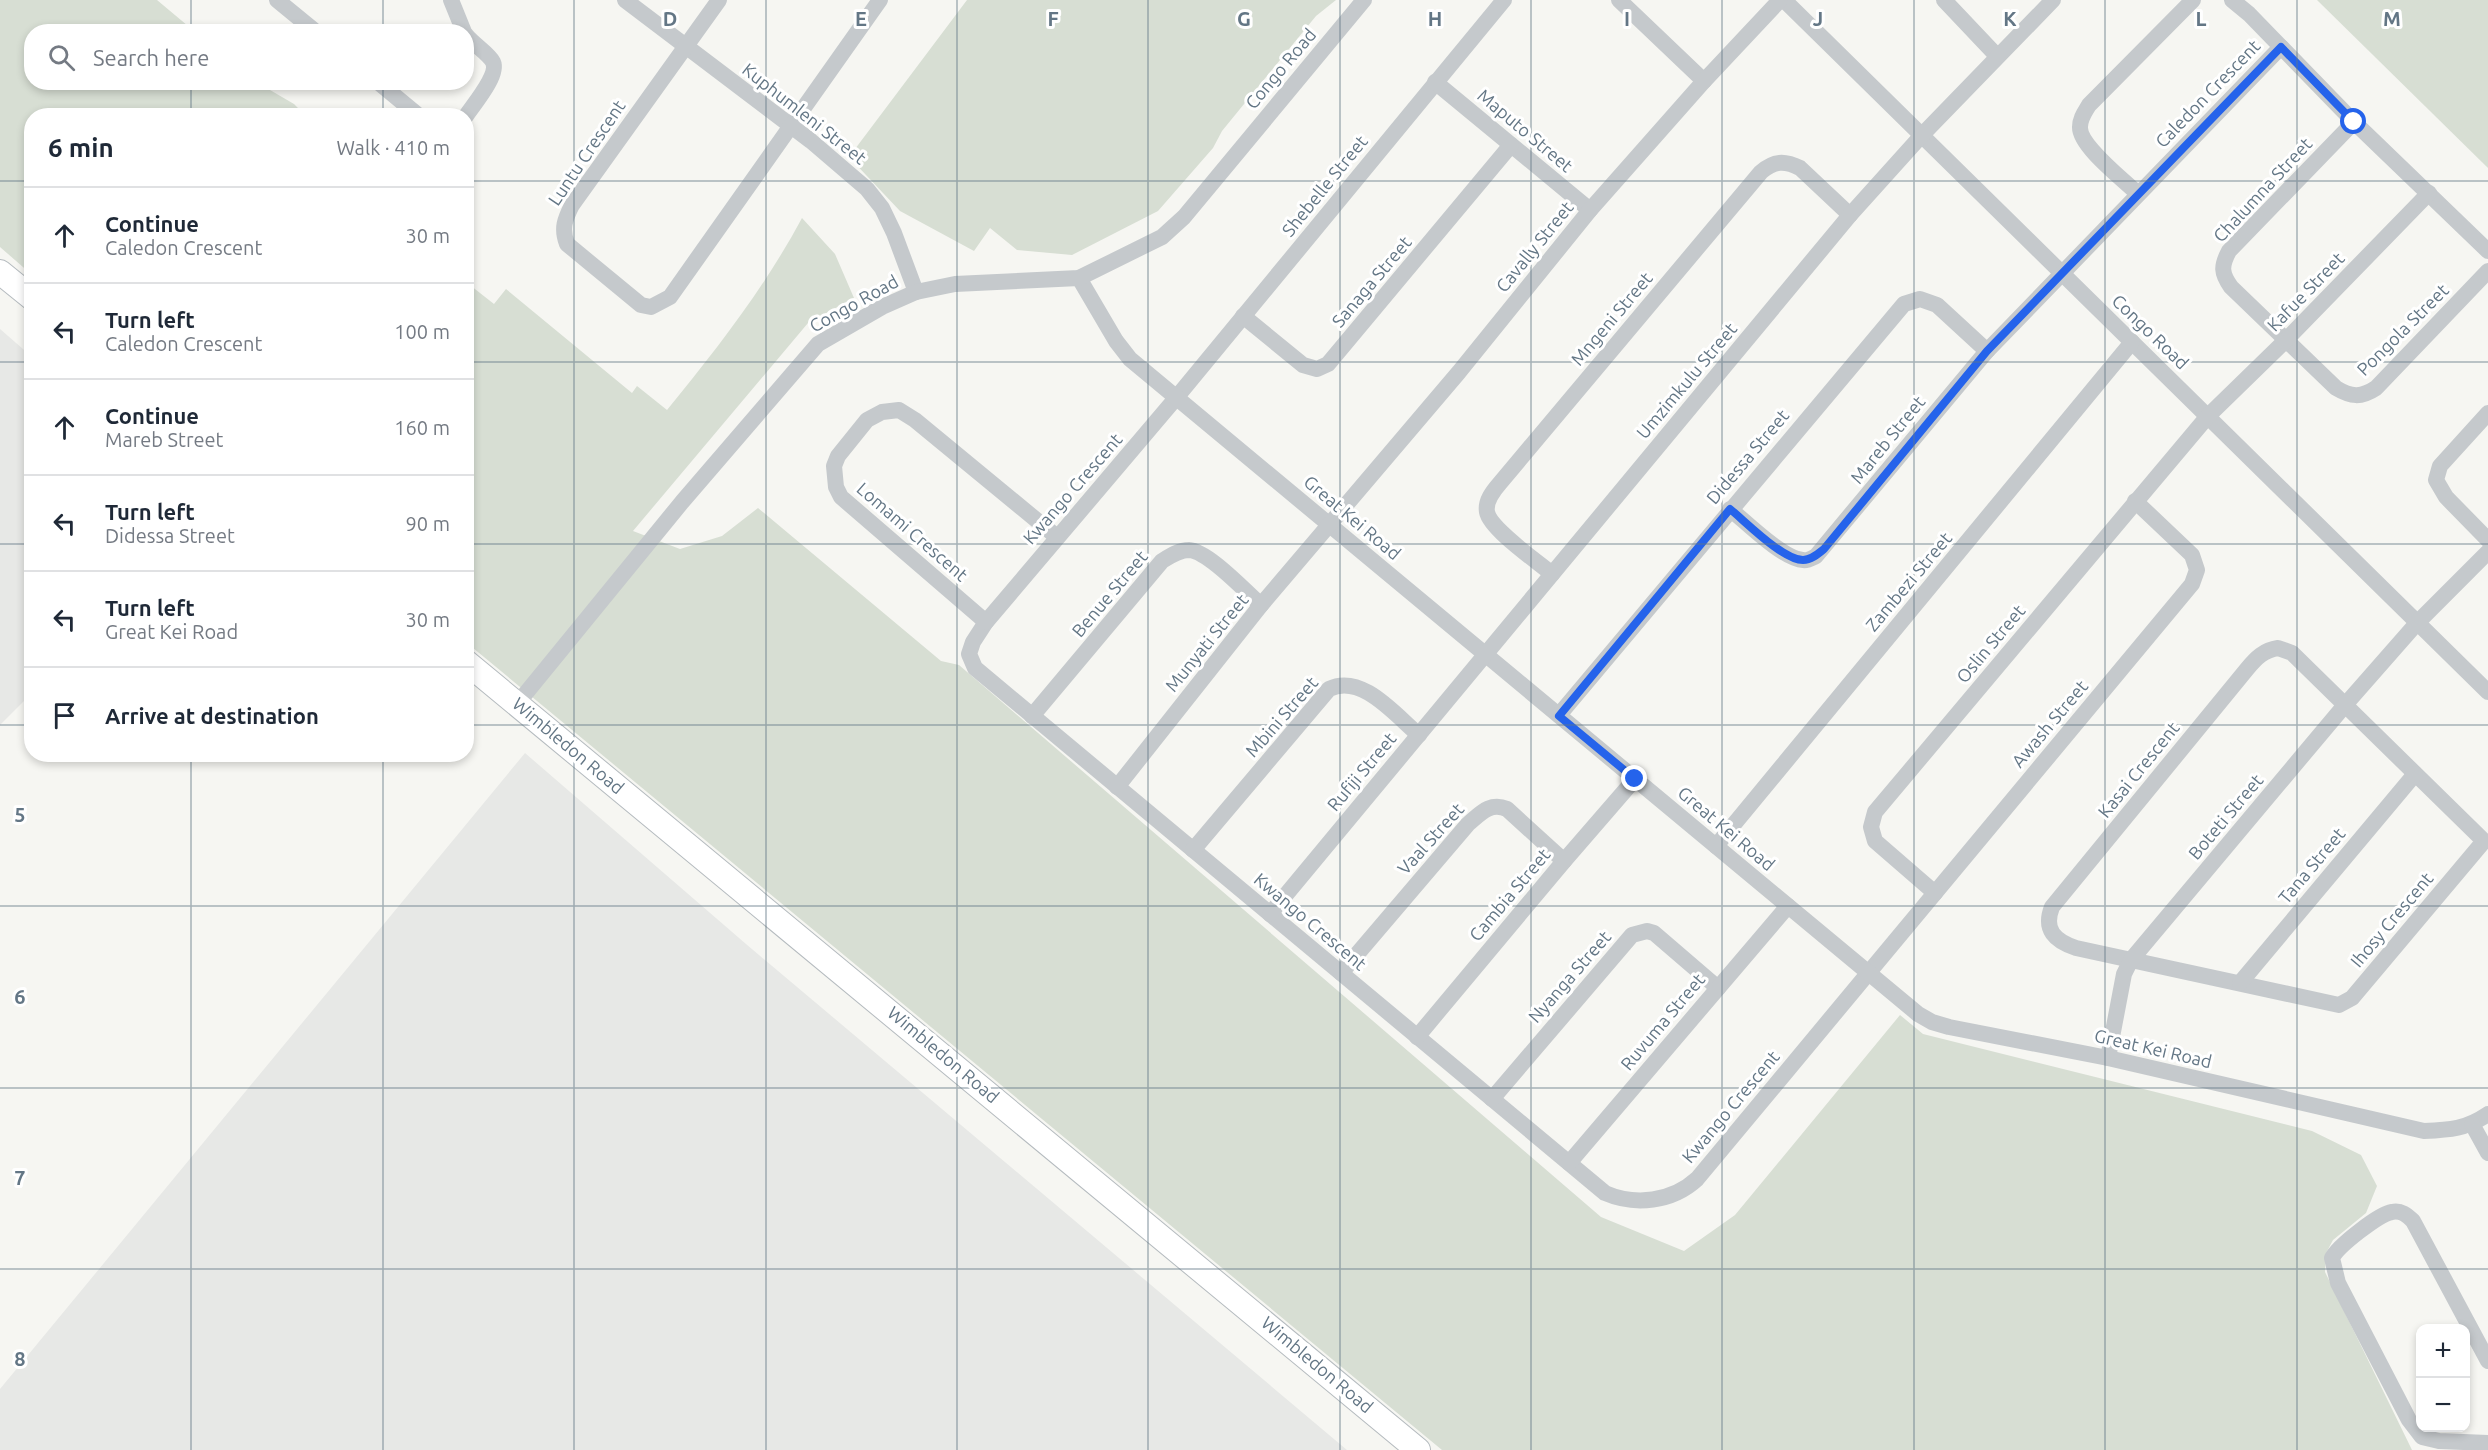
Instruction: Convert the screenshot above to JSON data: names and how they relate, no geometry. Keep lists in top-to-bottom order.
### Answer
{
  "streets": {
    "main road": ["Wimbledon Road"],
    "street": [
      "Congo Road",
      "Caledon Crescent",
      "Kuphumleni Street",
      "Maputo Street",
      "Luntu Crescent",
      "Shebelle Street",
      "Chalumna Street",
      "Cavally Street",
      "Sanaga Street",
      "Kafue Street",
      "Mngeni Street",
      "Pongola Street",
      "Umzimkulu Street",
      "Mareb Street",
      "Didessa Street",
      "Kwango Crescent",
      "Great Kei Road",
      "Lomami Crescent",
      "Zambezi Street",
      "Benue Street",
      "Munyati Street",
      "Oslin Street",
      "Mbini Street",
      "Awash Street",
      "Kasai Crescent",
      "Rufiji Street",
      "Boteti Street",
      "Vaal Street",
      "Tana Street",
      "Cambia Street",
      "Ihosy Crescent",
      "Nyanga Street",
      "Ruvuma Street"
    ]
  },
  "crossings": [
    ["Congo Road", "Caledon Crescent"],
    ["Congo Road", "Kuphumleni Street"],
    ["Congo Road", "Cavally Street"],
    ["Congo Road", "Kafue Street"],
    ["Congo Road", "Umzimkulu Street"],
    ["Congo Road", "Mareb Street"],
    ["Congo Road", "Great Kei Road"],
    ["Congo Road", "Zambezi Street"],
    ["Congo Road", "Oslin Street"],
    ["Congo Road", "Wimbledon Road"],
    ["Congo Road", "Boteti Street"],
    ["Caledon Crescent", "Chalumna Street"],
    ["Caledon Crescent", "Kafue Street"],
    ["Caledon Crescent", "Mareb Street"],
    ["Kuphumleni Street", "Luntu Crescent"],
    ["Maputo Street", "Shebelle Street"],
    ["Maputo Street", "Cavally Street"],
    ["Maputo Street", "Sanaga Street"],
    ["Shebelle Street", "Sanaga Street"],
    ["Shebelle Street", "Kwango Crescent"],
    ["Shebelle Street", "Great Kei Road"],
    ["Chalumna Street", "Kafue Street"],
    ["Chalumna Street", "Pongola Street"],
    ["Cavally Street", "Great Kei Road"],
    ["Cavally Street", "Munyati Street"],
    ["Kafue Street", "Pongola Street"],
    ["Kafue Street", "Oslin Street"],
    ["Mngeni Street", "Umzimkulu Street"],
    ["Umzimkulu Street", "Great Kei Road"],
    ["Umzimkulu Street", "Rufiji Street"],
    ["Mareb Street", "Didessa Street"],
    ["Didessa Street", "Great Kei Road"],
    ["Kwango Crescent", "Great Kei Road"],
    ["Kwango Crescent", "Lomami Crescent"],
    ["Kwango Crescent", "Benue Street"],
    ["Kwango Crescent", "Munyati Street"],
    ["Kwango Crescent", "Mbini Street"],
    ["Kwango Crescent", "Awash Street"],
    ["Kwango Crescent", "Rufiji Street"],
    ["Kwango Crescent", "Vaal Street"],
    ["Kwango Crescent", "Cambia Street"],
    ["Kwango Crescent", "Nyanga Street"],
    ["Kwango Crescent", "Ruvuma Street"],
    ["Great Kei Road", "Zambezi Street"],
    ["Great Kei Road", "Munyati Street"],
    ["Great Kei Road", "Awash Street"],
    ["Great Kei Road", "Rufiji Street"],
    ["Great Kei Road", "Boteti Street"],
    ["Great Kei Road", "Cambia Street"],
    ["Great Kei Road", "Ruvuma Street"],
    ["Benue Street", "Munyati Street"],
    ["Oslin Street", "Awash Street"],
    ["Mbini Street", "Rufiji Street"],
    ["Kasai Crescent", "Boteti Street"],
    ["Kasai Crescent", "Ihosy Crescent"],
    ["Boteti Street", "Ihosy Crescent"],
    ["Vaal Street", "Cambia Street"],
    ["Tana Street", "Ihosy Crescent"],
    ["Nyanga Street", "Ruvuma Street"]
  ],
  "page": {
    "search": "Search here",
    "heading": ["6 min", "Walk · 410 m"],
    "list": [
      ["Continue", "Caledon Crescent", "30 m"],
      ["Turn left", "Caledon Crescent", "100 m"],
      ["Continue", "Mareb Street", "160 m"],
      ["Turn left", "Didessa Street", "90 m"],
      ["Turn left", "Great Kei Road", "30 m"],
      "Arrive at destination"
    ],
    "map_buttons": ["+", "−"]
  },
  "grid": {
    "columns": [
      "D",
      "E",
      "F",
      "G",
      "H",
      "I",
      "J",
      "K",
      "L",
      "M"
    ],
    "rows": [
      "5",
      "6",
      "7",
      "8"
    ]
  }
}
